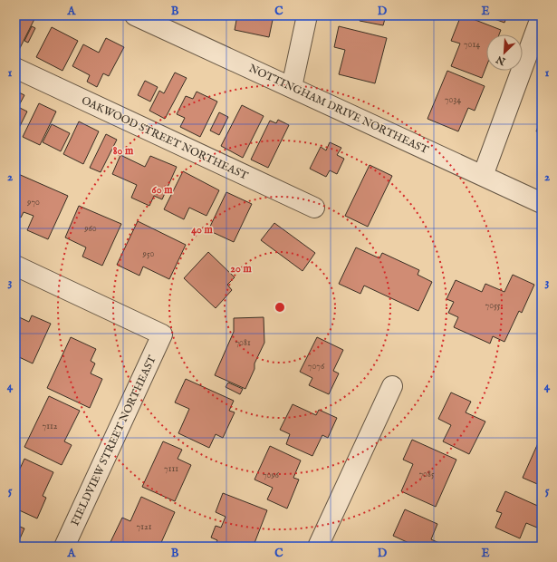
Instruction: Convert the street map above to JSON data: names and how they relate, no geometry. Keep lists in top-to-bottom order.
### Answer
{
  "streets": {
    "street": ["NOTTINGHAM DRIVE NORTHEAST", "OAKWOOD STREET NORTHEAST", "FIELDVIEW STREET NORTHEAST"]
  },
  "house_numbers": [
    "7014",
    "7034",
    "970",
    "960",
    "950",
    "7055",
    "7081",
    "7076",
    "7112",
    "7111",
    "7085",
    "7096",
    "7121"
  ],
  "north": "bottom left",
  "grid": {
    "columns": [
      "A",
      "B",
      "C",
      "D",
      "E"
    ],
    "rows": [
      "1",
      "2",
      "3",
      "4",
      "5"
    ]
  },
  "rings": [
    "80 m",
    "60 m",
    "40 m",
    "20 m"
  ]
}
